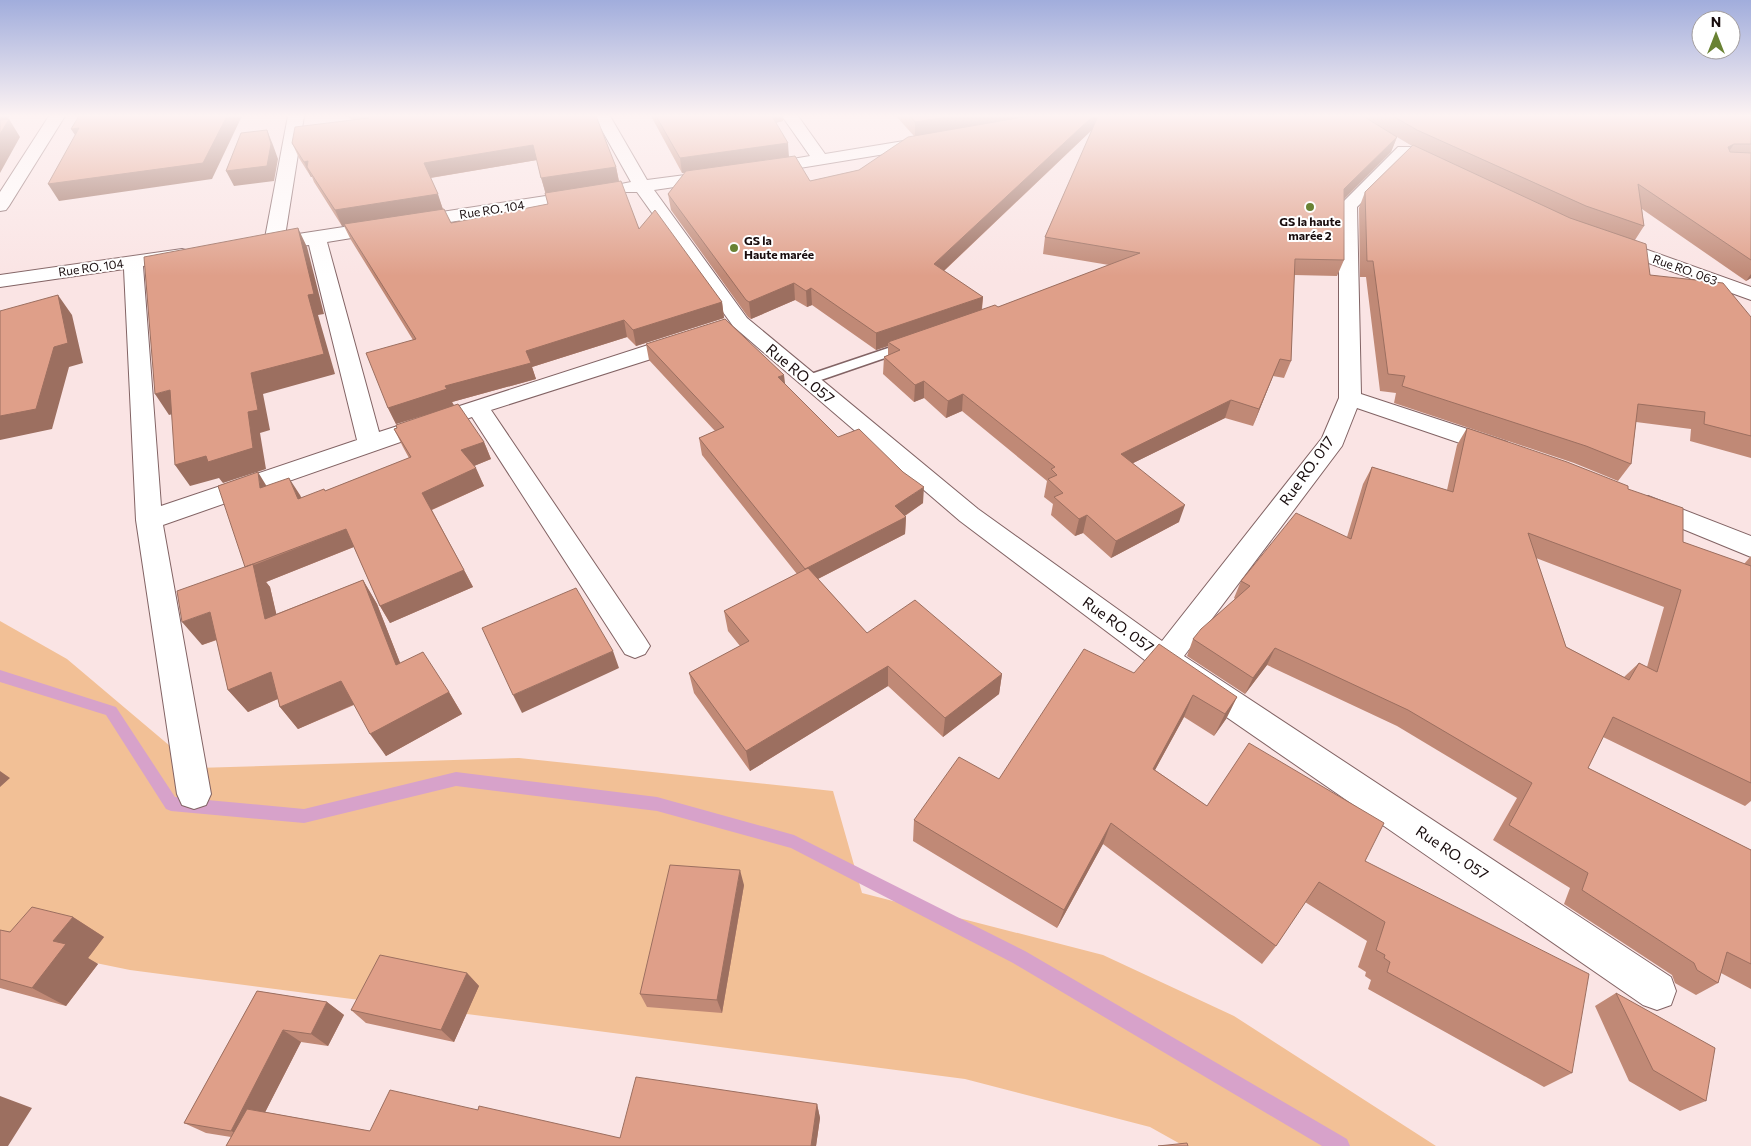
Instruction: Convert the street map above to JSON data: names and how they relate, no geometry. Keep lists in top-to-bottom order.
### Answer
{
  "streets": {
    "street": [
      "Rue RO. 104",
      "Rue RO. 063",
      "Rue RO. 057",
      "Rue RO. 017"
    ]
  },
  "crossings": [
    ["Rue RO. 104", "Rue RO. 057"],
    ["Rue RO. 057", "Rue RO. 017"]
  ],
  "places": ["GS la haute marée 2", "GS la Haute marée"],
  "north": "top"
}
